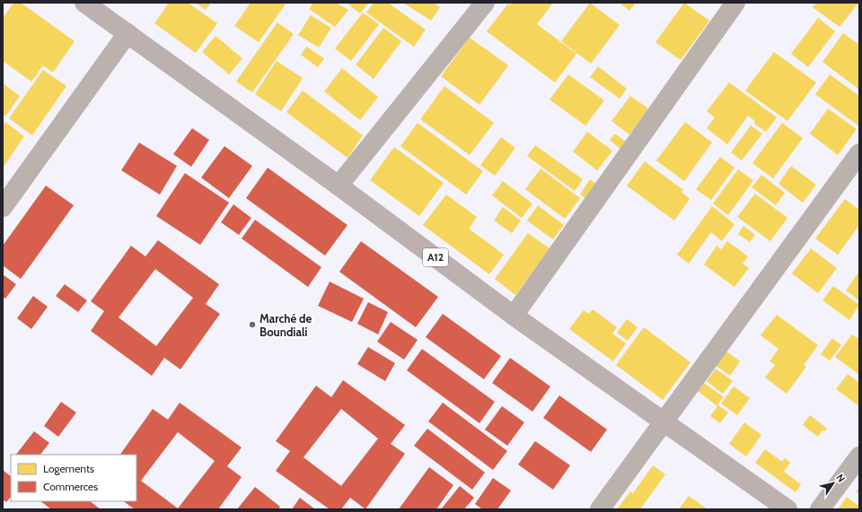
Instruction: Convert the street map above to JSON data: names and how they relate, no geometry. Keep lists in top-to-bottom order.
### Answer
{
  "streets": {
    "main road": ["A12"]
  },
  "places": ["Marché de Boundiali"],
  "legend": ["Logements", "Commerces"],
  "north": "top right"
}
